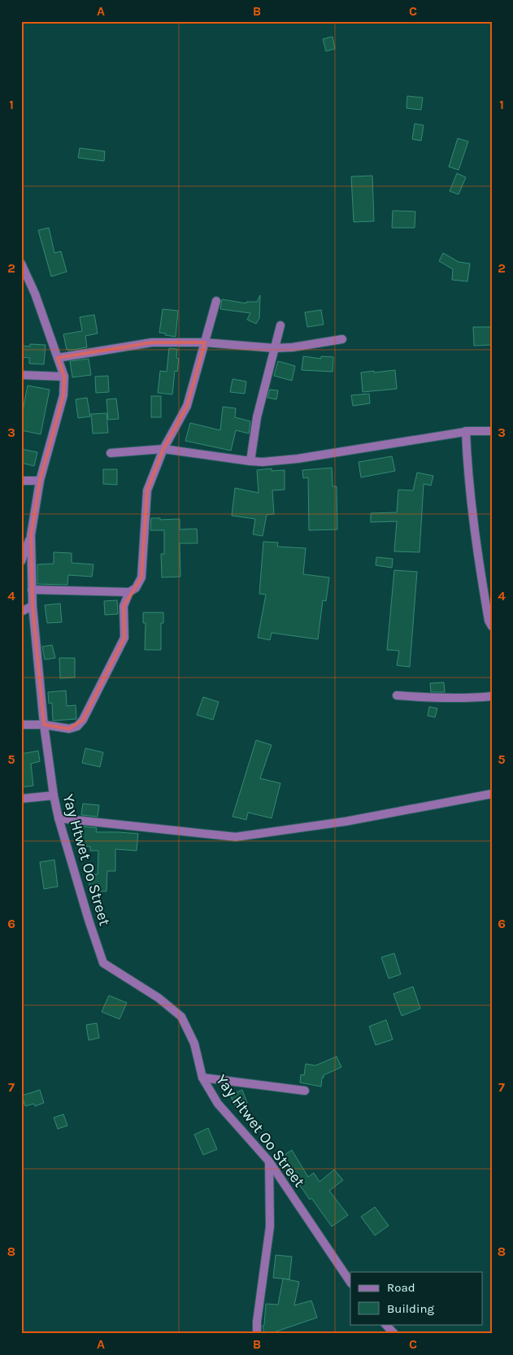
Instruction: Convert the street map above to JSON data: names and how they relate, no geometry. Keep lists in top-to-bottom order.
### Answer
{
  "streets": {
    "street": ["Yay Htwet Oo Street"]
  },
  "legend": ["Road", "Building"],
  "grid": {
    "columns": ["A", "B", "C"],
    "rows": [
      "1",
      "2",
      "3",
      "4",
      "5",
      "6",
      "7",
      "8"
    ]
  }
}
